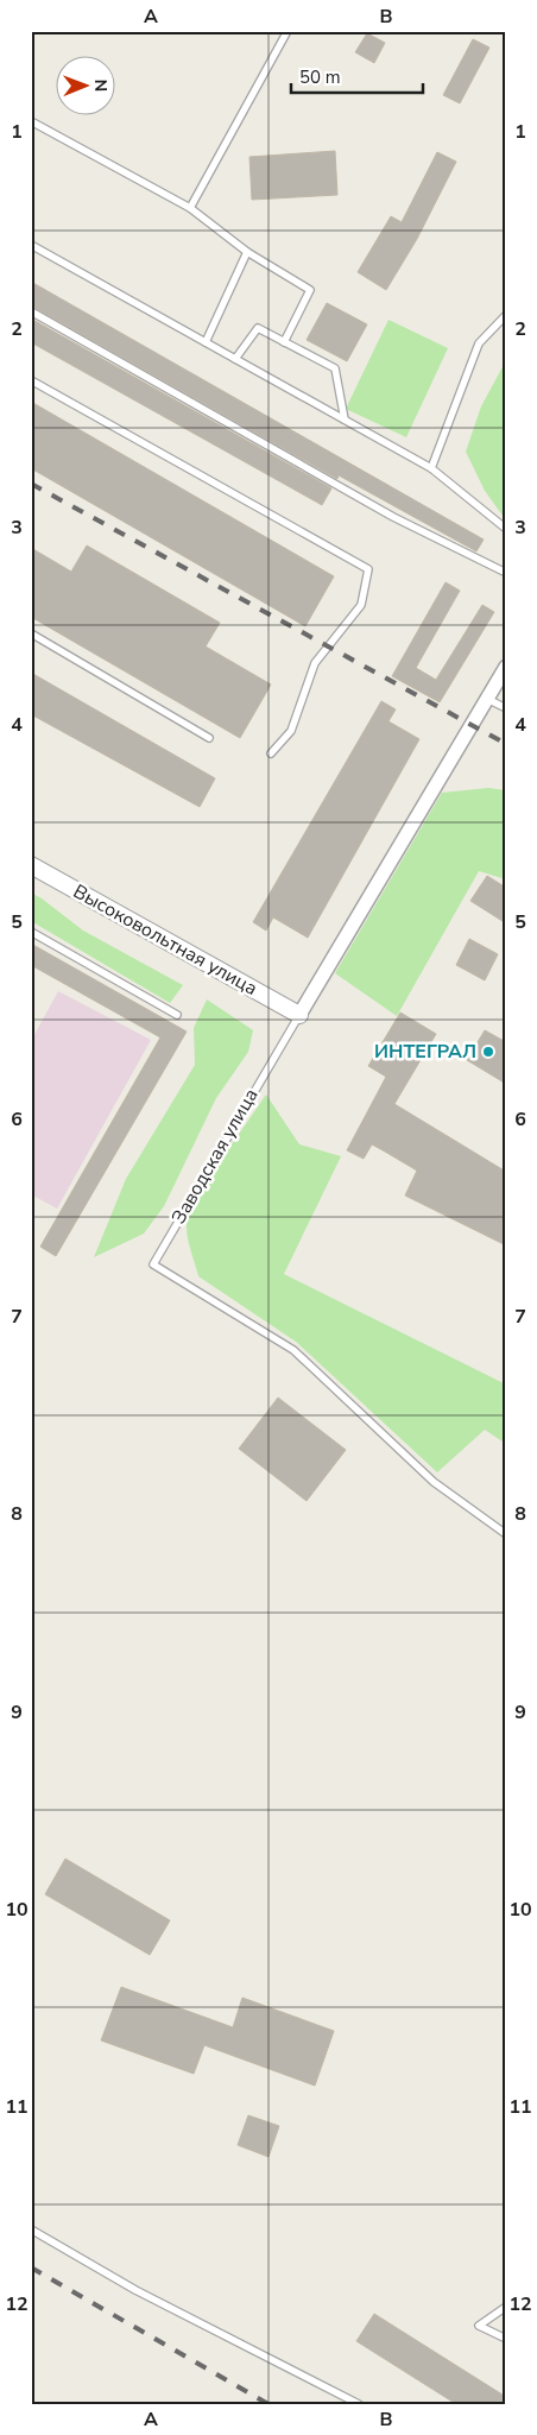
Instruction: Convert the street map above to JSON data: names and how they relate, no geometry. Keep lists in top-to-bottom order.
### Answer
{
  "streets": {
    "street": ["Высоковольтная улица", "Заводская улица"]
  },
  "crossings": [
    ["Высоковольтная улица", "Заводская улица"]
  ],
  "places": ["ИНТЕГРАЛ"],
  "scale_bar": "50 m",
  "north": "right",
  "grid": {
    "columns": ["A", "B"],
    "rows": [
      "1",
      "2",
      "3",
      "4",
      "5",
      "6",
      "7",
      "8",
      "9",
      "10",
      "11",
      "12"
    ]
  }
}
